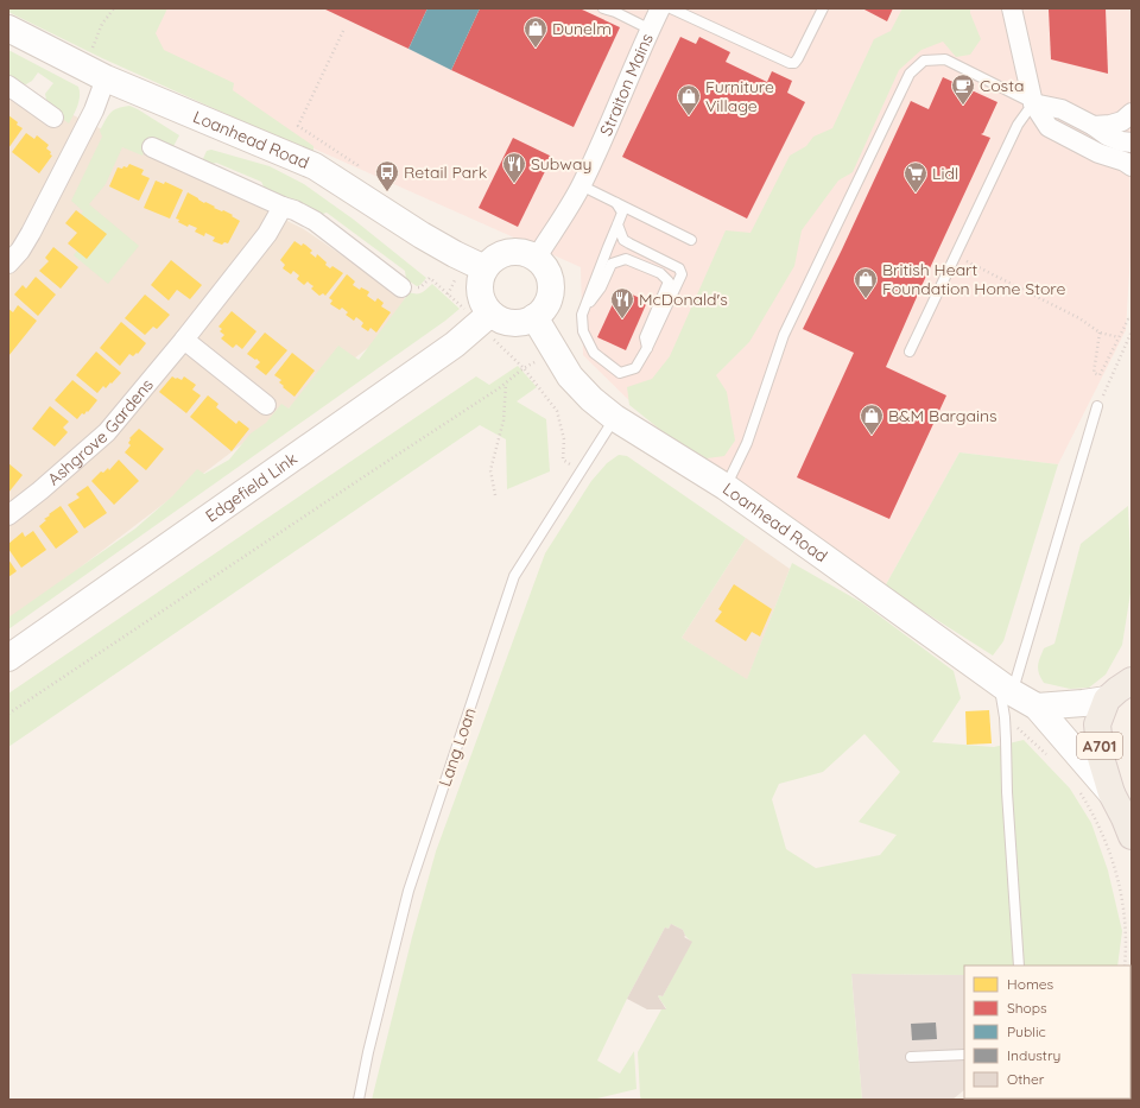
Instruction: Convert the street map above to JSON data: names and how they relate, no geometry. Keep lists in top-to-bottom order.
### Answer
{
  "streets": {
    "main road": ["Loanhead Road", "Edgefield Link", "A701"],
    "street": ["Straiton Mains", "Ashgrove Gardens"],
    "lane": ["Lang Loan"]
  },
  "crossings": [
    ["Straiton Mains", "Loanhead Road"],
    ["Straiton Mains", "Edgefield Link"],
    ["Loanhead Road", "Edgefield Link"],
    ["Loanhead Road", "A701"],
    ["Loanhead Road", "Lang Loan"]
  ],
  "places": {
    "shop": [
      "Dunelm",
      "Furniture Village",
      "British Heart Foundation Home Store",
      "B&M Bargains"
    ],
    "cafe": ["Costa"],
    "restaurant": ["Subway", "McDonald's"],
    "bus stop": ["Retail Park"],
    "supermarket": ["Lidl"]
  },
  "legend": [
    "Homes",
    "Shops",
    "Public",
    "Industry",
    "Other"
  ]
}
